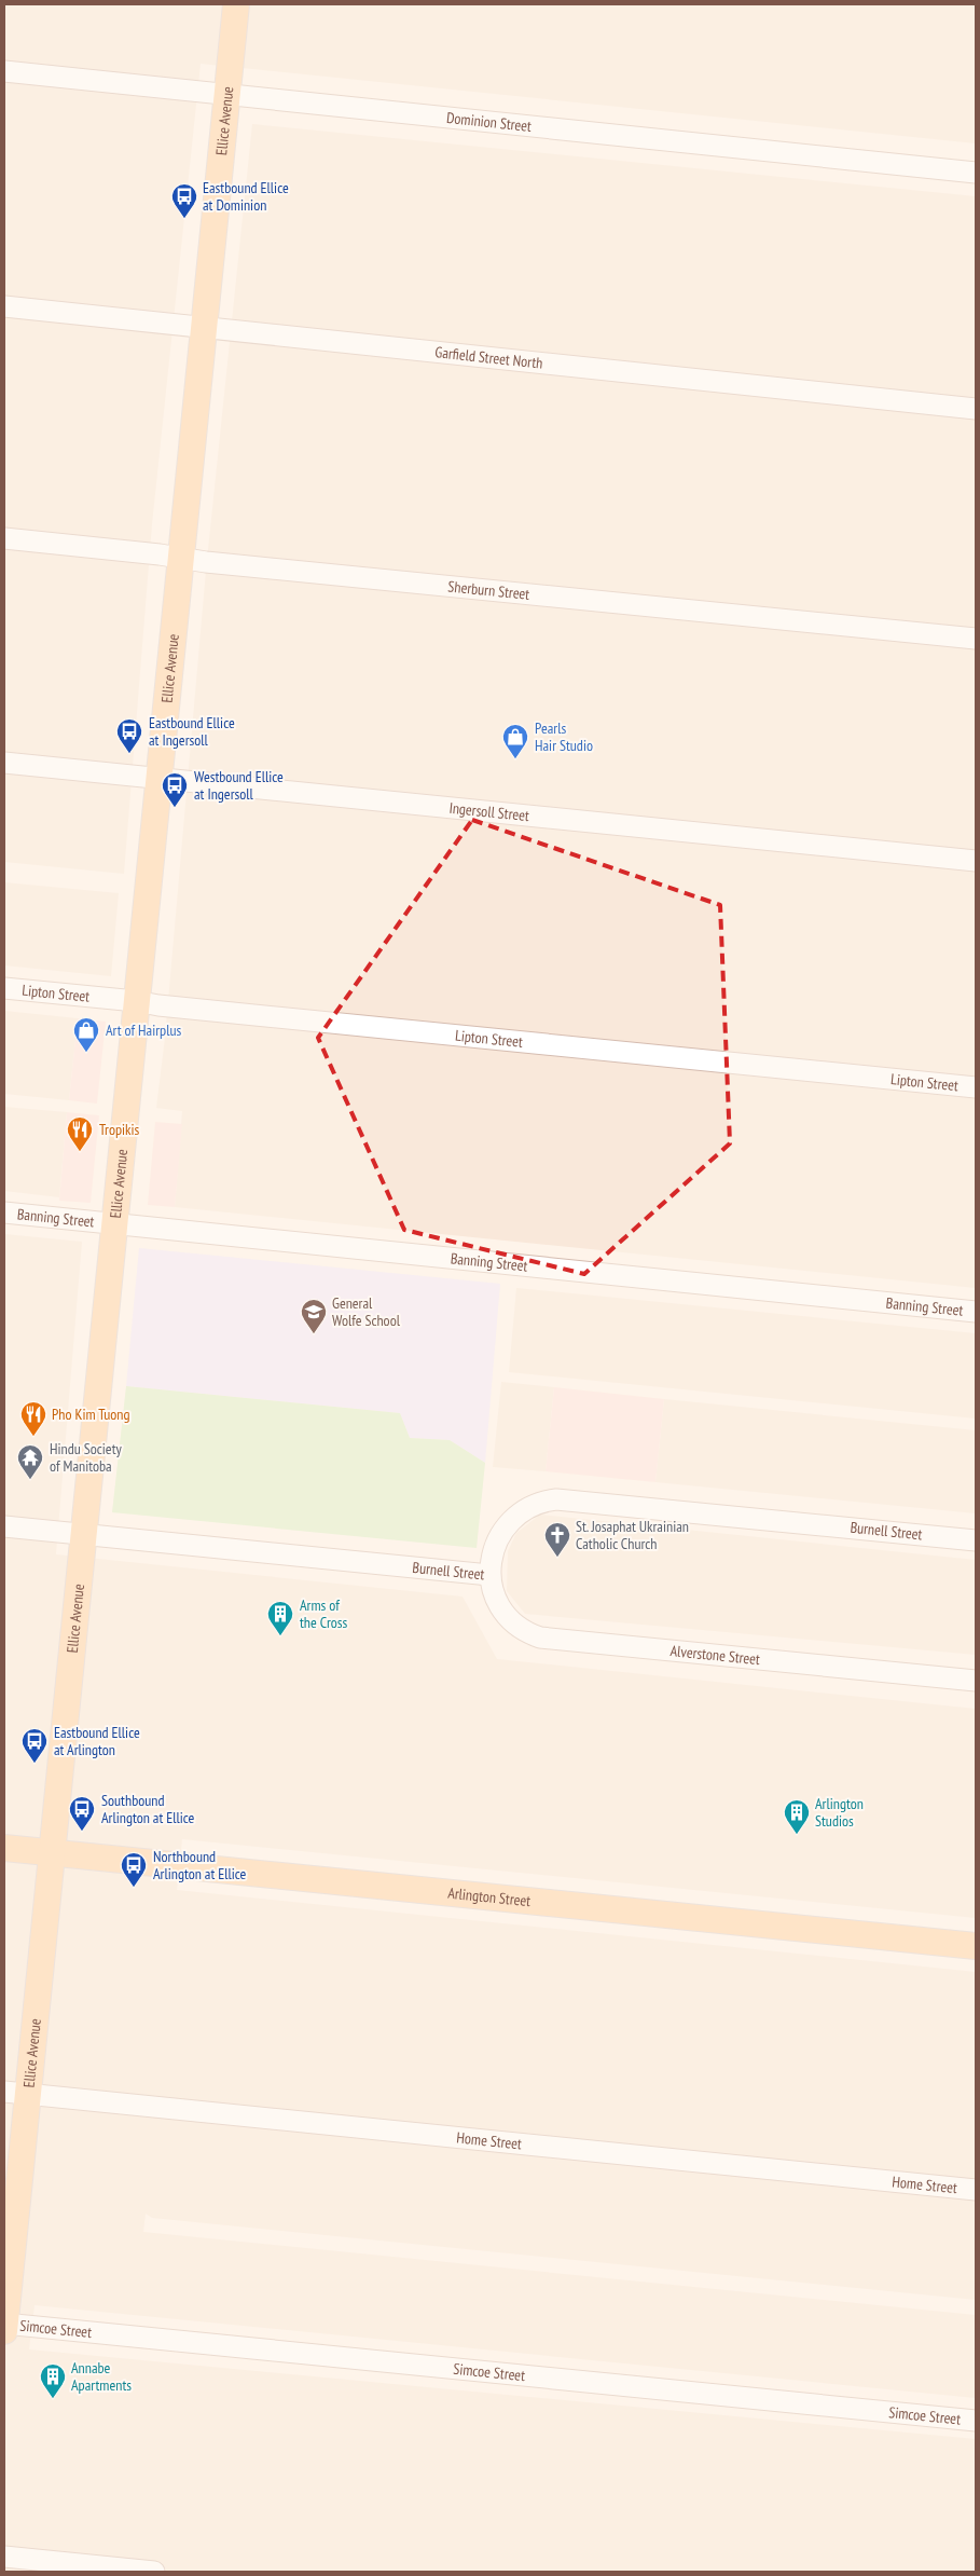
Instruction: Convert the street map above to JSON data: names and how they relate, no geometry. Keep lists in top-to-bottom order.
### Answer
{
  "streets": {
    "main road": ["Ellice Avenue", "Arlington Street"],
    "street": [
      "Dominion Street",
      "Garfield Street North",
      "Sherburn Street",
      "Ingersoll Street",
      "Lipton Street",
      "Banning Street",
      "Burnell Street",
      "Alverstone Street",
      "Home Street",
      "Simcoe Street"
    ]
  },
  "crossings": [
    ["Ellice Avenue", "Dominion Street"],
    ["Ellice Avenue", "Garfield Street North"],
    ["Ellice Avenue", "Sherburn Street"],
    ["Ellice Avenue", "Ingersoll Street"],
    ["Ellice Avenue", "Lipton Street"],
    ["Ellice Avenue", "Banning Street"],
    ["Ellice Avenue", "Burnell Street"],
    ["Ellice Avenue", "Arlington Street"],
    ["Ellice Avenue", "Home Street"],
    ["Ellice Avenue", "Simcoe Street"],
    ["Burnell Street", "Alverstone Street"]
  ],
  "places": {
    "bus stop": [
      "Eastbound Ellice at Dominion",
      "Eastbound Ellice at Ingersoll",
      "Westbound Ellice at Ingersoll",
      "Eastbound Ellice at Arlington",
      "Southbound Arlington at Ellice",
      "Northbound Arlington at Ellice"
    ],
    "shop": ["Pearls Hair Studio", "Art of Hairplus"],
    "restaurant": ["Tropikis", "Pho Kim Tuong"],
    "school or university": ["General Wolfe School"],
    "temple": ["Hindu Society of Manitoba"],
    "church": ["St. Josaphat Ukrainian Catholic Church"],
    "building": ["Arms of the Cross", "Arlington Studios", "Annabe Apartments"]
  }
}
